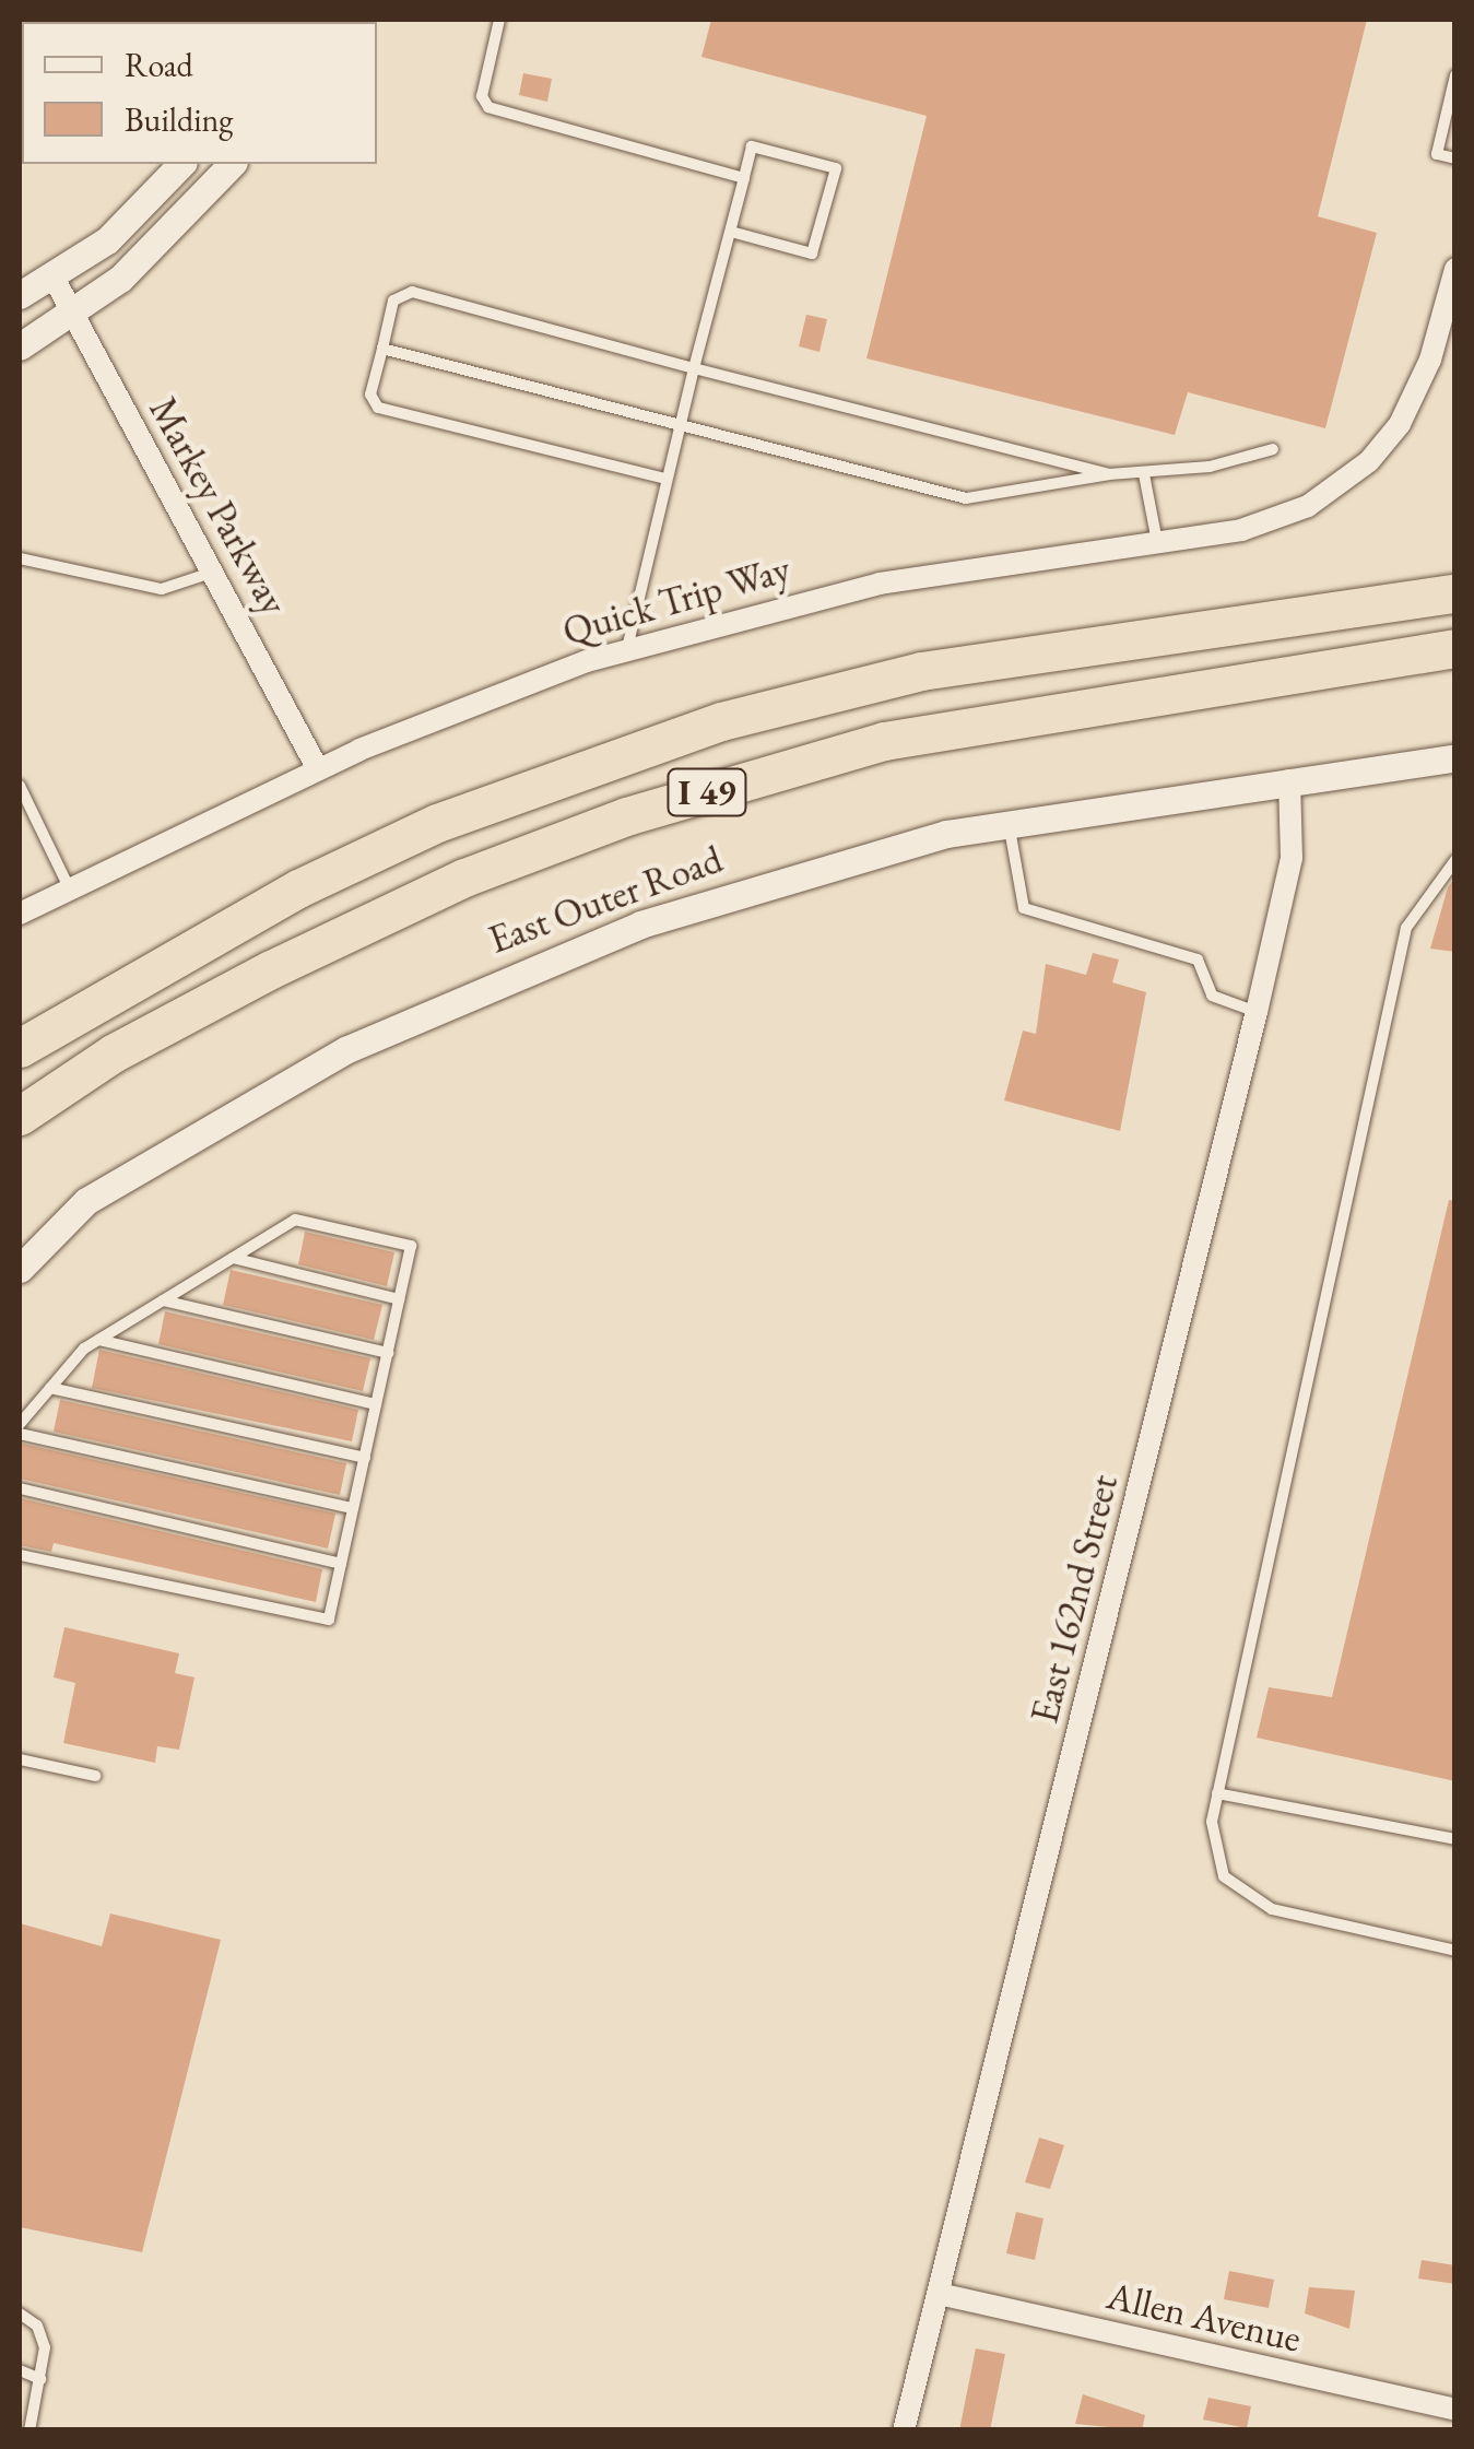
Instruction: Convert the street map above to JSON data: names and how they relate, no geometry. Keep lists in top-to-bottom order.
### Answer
{
  "streets": {
    "highway": ["I 49"],
    "street": [
      "Markey Parkway",
      "Quick Trip Way",
      "East Outer Road",
      "East 162nd Street",
      "Allen Avenue"
    ]
  },
  "crossings": [
    ["Markey Parkway", "Quick Trip Way"],
    ["East Outer Road", "East 162nd Street"],
    ["East 162nd Street", "Allen Avenue"]
  ],
  "legend": ["Road", "Building"]
}
